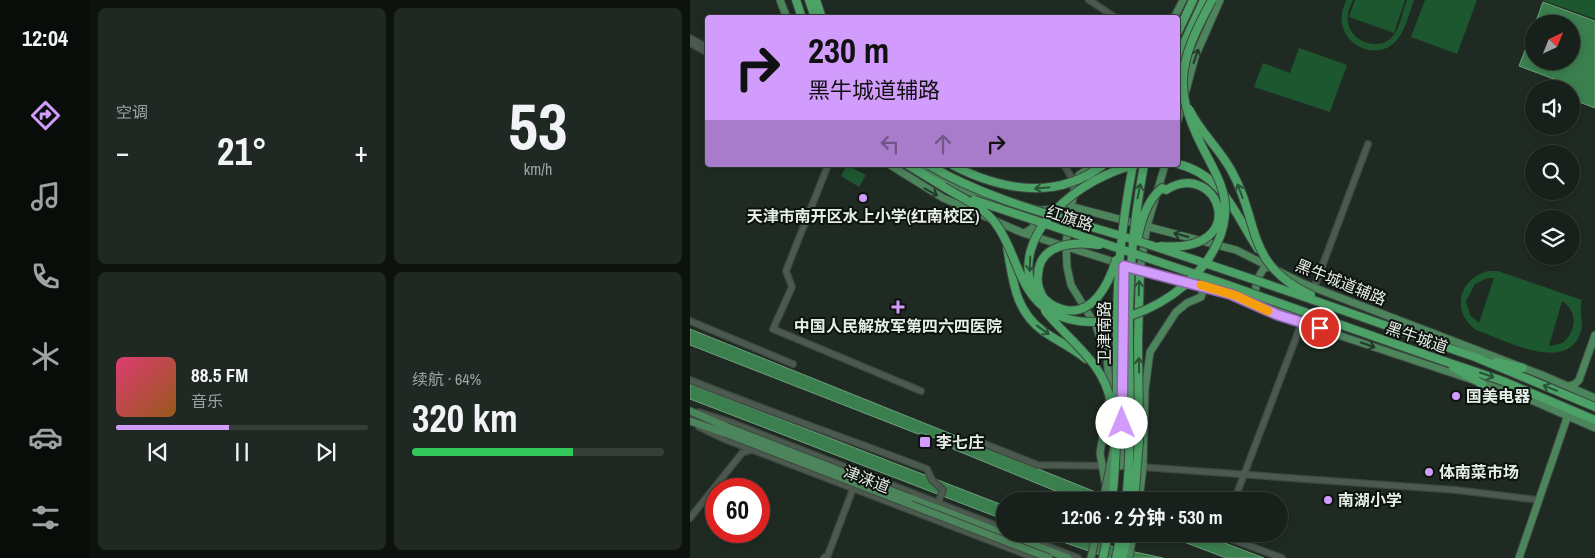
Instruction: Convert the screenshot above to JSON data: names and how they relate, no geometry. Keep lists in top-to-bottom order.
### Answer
{
  "streets": {
    "highway": ["红旗路", "卫津南路", "黑牛城道"],
    "main road": ["黑牛城道辅路", "津涞道"]
  },
  "crossings": [
    ["红旗路", "卫津南路"],
    ["红旗路", "黑牛城道"]
  ],
  "places": {
    "other": [
      "天津市南开区水上小学(红南校区)",
      "国美电器",
      "体南菜市场",
      "南湖小学"
    ],
    "health": ["中国人民解放军第四六四医院"],
    "transit": ["李七庄"]
  },
  "north": "top right",
  "page": {
    "tabs": "12:04",
    "tile": [
      "空调",
      ["53", "km/h"],
      ["续航 · 64%", "320 km"]
    ],
    "turn": ["230 m", "黑牛城道辅路"],
    "heat": ["−", "21°", "+"],
    "song": ["88.5 FM", "音乐"],
    "limit": "60",
    "trip": "12:06 · 2 分钟 · 530 m"
  }
}
